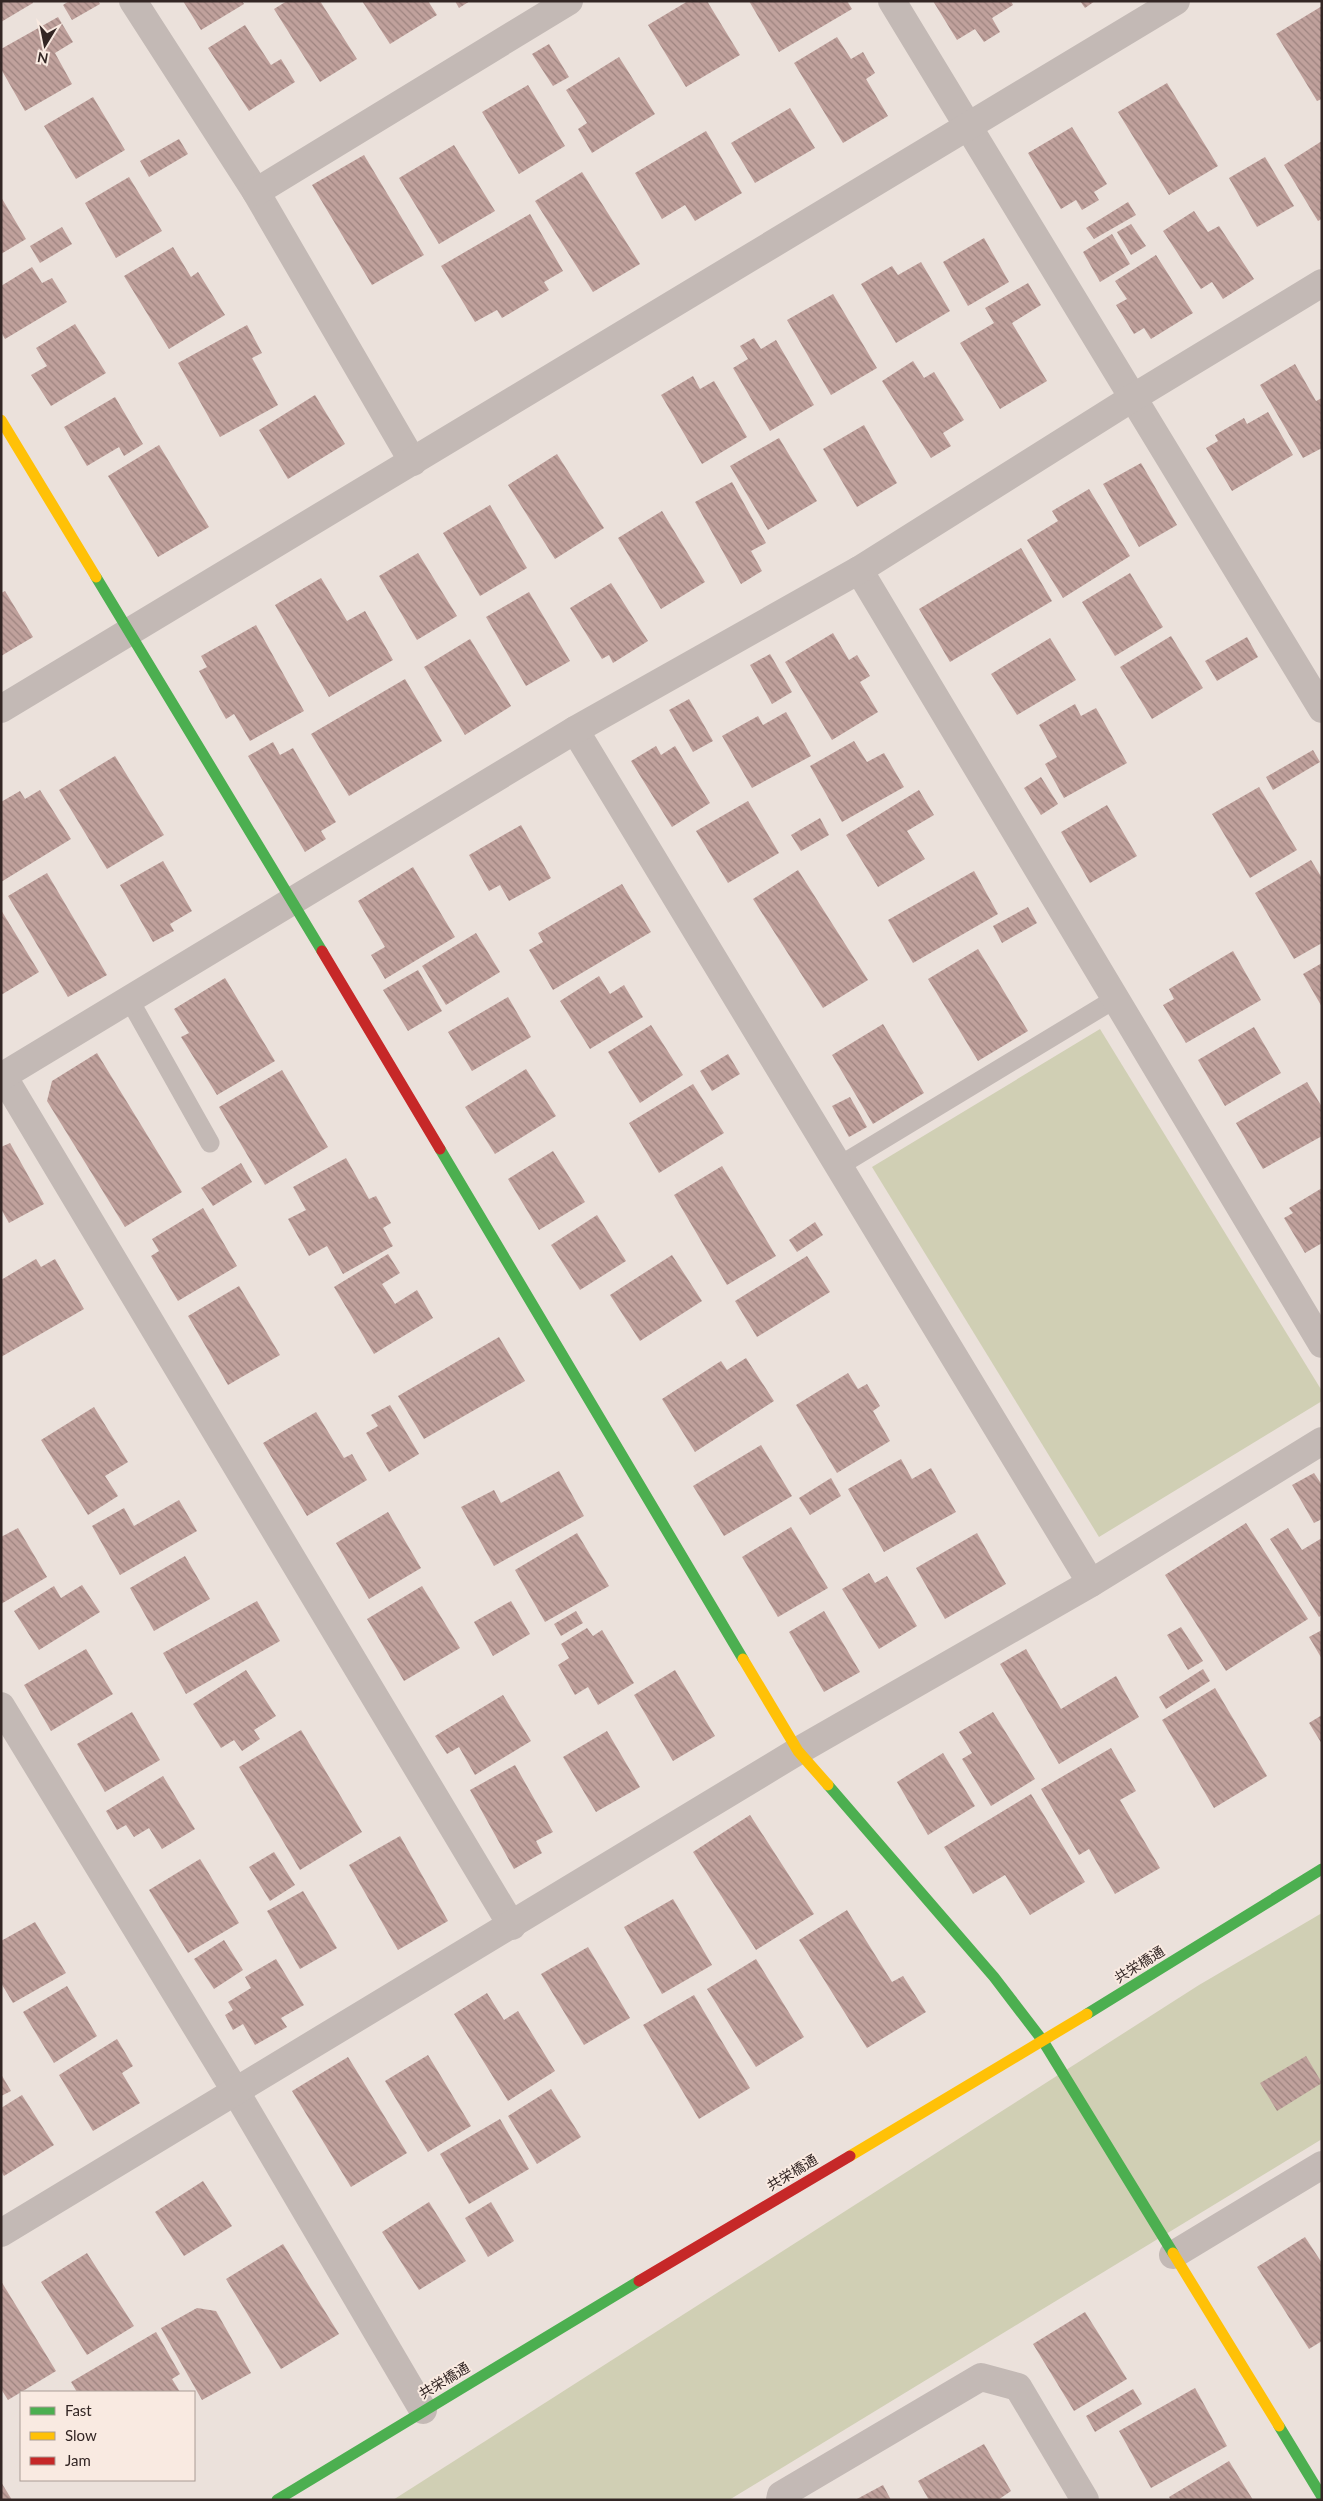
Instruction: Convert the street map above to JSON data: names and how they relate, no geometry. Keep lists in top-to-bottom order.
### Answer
{
  "streets": {
    "street": ["共栄橋通"]
  },
  "legend": ["Fast", "Slow", "Jam"],
  "north": "bottom"
}
